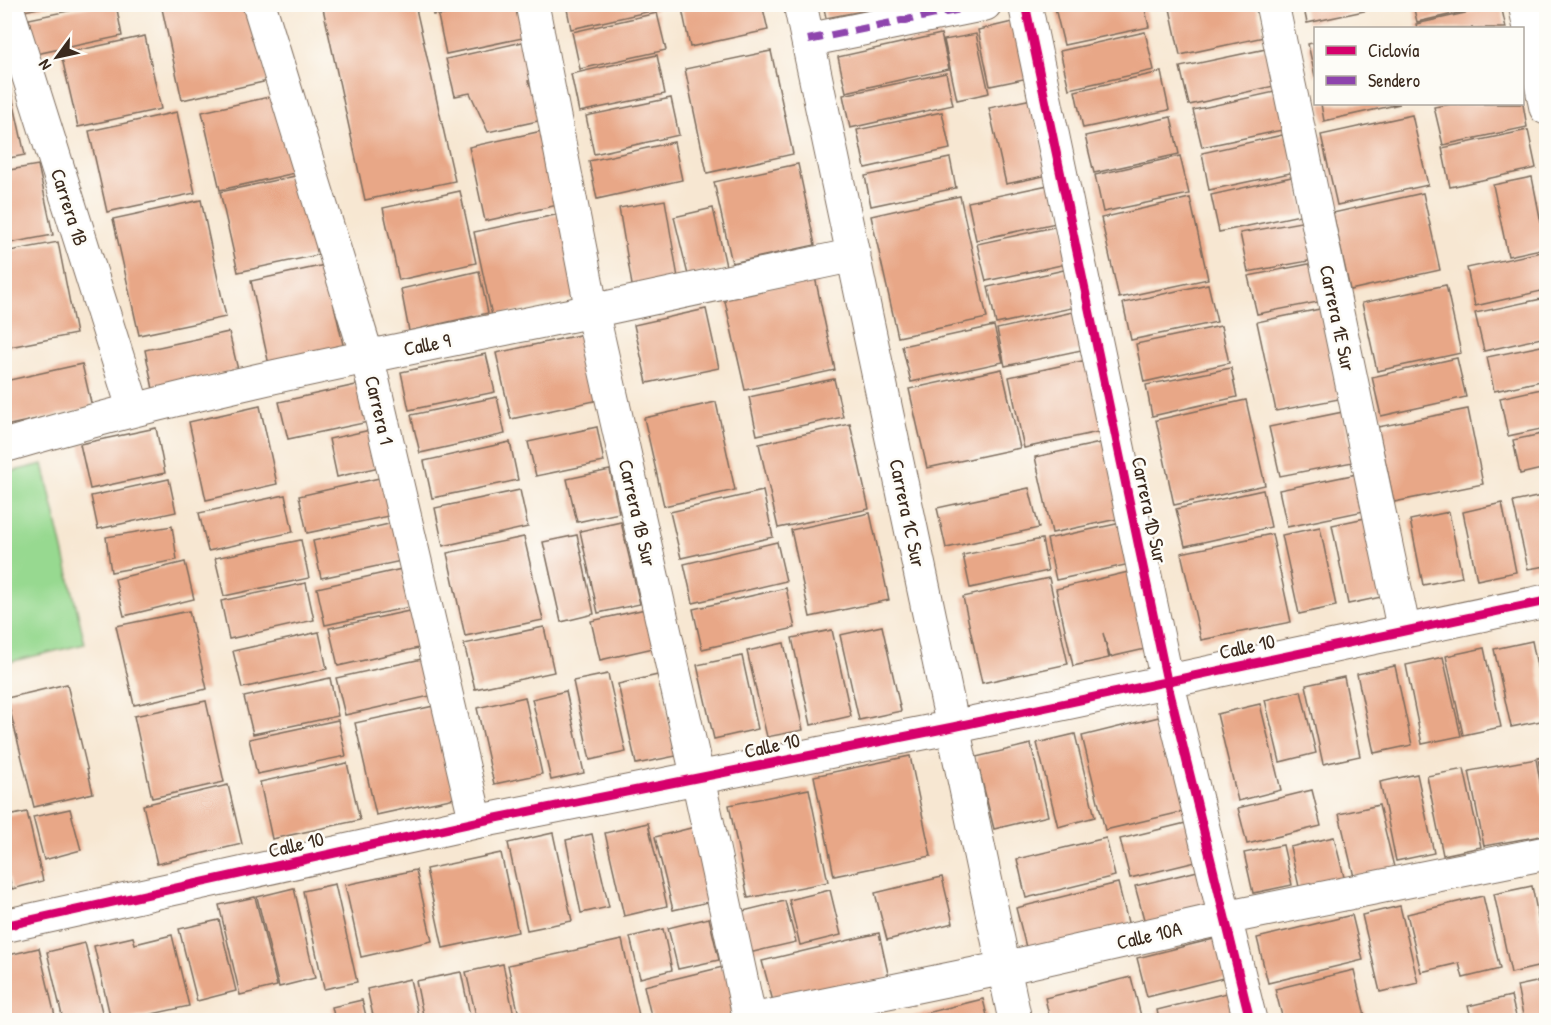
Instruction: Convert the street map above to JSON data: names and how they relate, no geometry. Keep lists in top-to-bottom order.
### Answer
{
  "streets": {
    "street": [
      "Carrera 1B",
      "Carrera 1E Sur",
      "Calle 9",
      "Carrera 1",
      "Carrera 1D Sur",
      "Carrera 1B Sur",
      "Carrera 1C Sur",
      "Calle 10",
      "Calle 10A"
    ]
  },
  "crossings": [
    ["Carrera 1B", "Calle 9"],
    ["Carrera 1E Sur", "Calle 10"],
    ["Calle 9", "Carrera 1"],
    ["Calle 9", "Carrera 1B Sur"],
    ["Calle 9", "Carrera 1C Sur"],
    ["Carrera 1", "Calle 10"],
    ["Carrera 1D Sur", "Calle 10"],
    ["Carrera 1D Sur", "Calle 10A"],
    ["Carrera 1B Sur", "Calle 10"],
    ["Carrera 1B Sur", "Calle 10A"],
    ["Carrera 1C Sur", "Calle 10"],
    ["Carrera 1C Sur", "Calle 10A"]
  ],
  "legend": ["Ciclovía", "Sendero"],
  "north": "bottom left"
}
